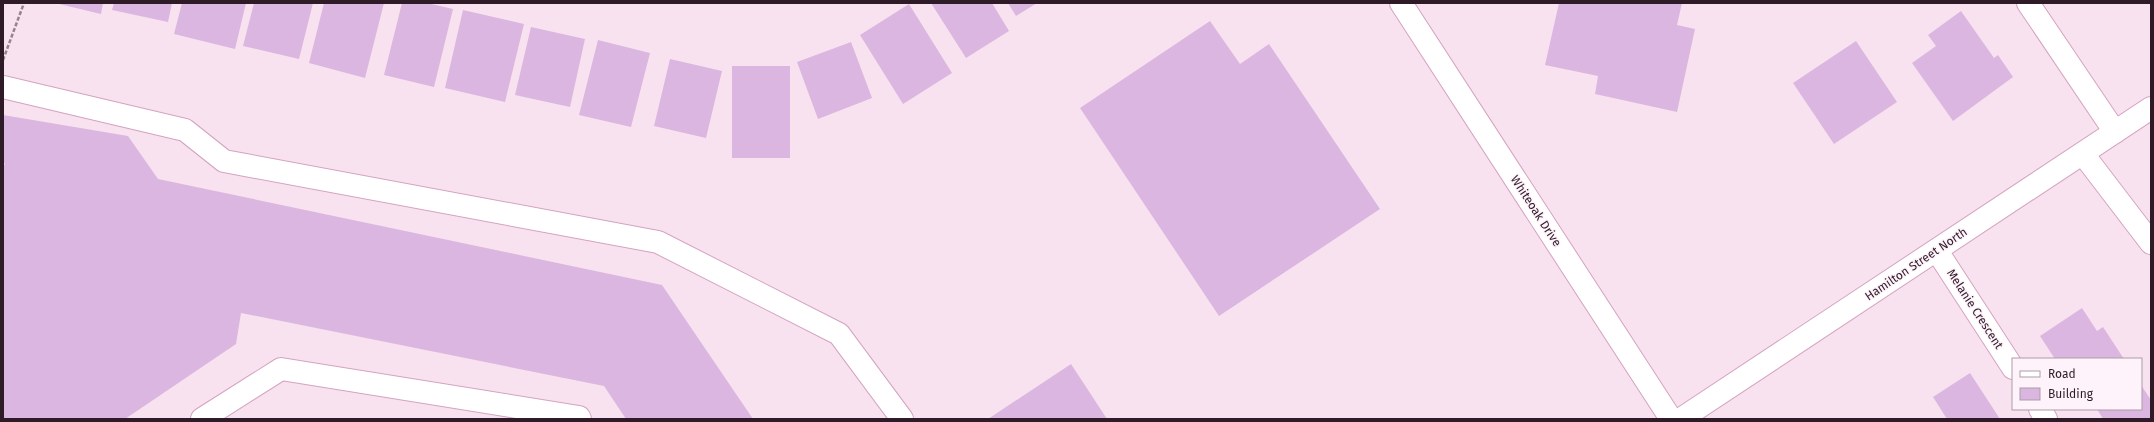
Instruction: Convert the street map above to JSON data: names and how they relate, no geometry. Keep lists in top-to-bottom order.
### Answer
{
  "streets": {
    "street": ["Whiteoak Drive", "Hamilton Street North", "Melanie Crescent"]
  },
  "crossings": [
    ["Hamilton Street North", "Melanie Crescent"]
  ],
  "legend": ["Road", "Building"]
}
